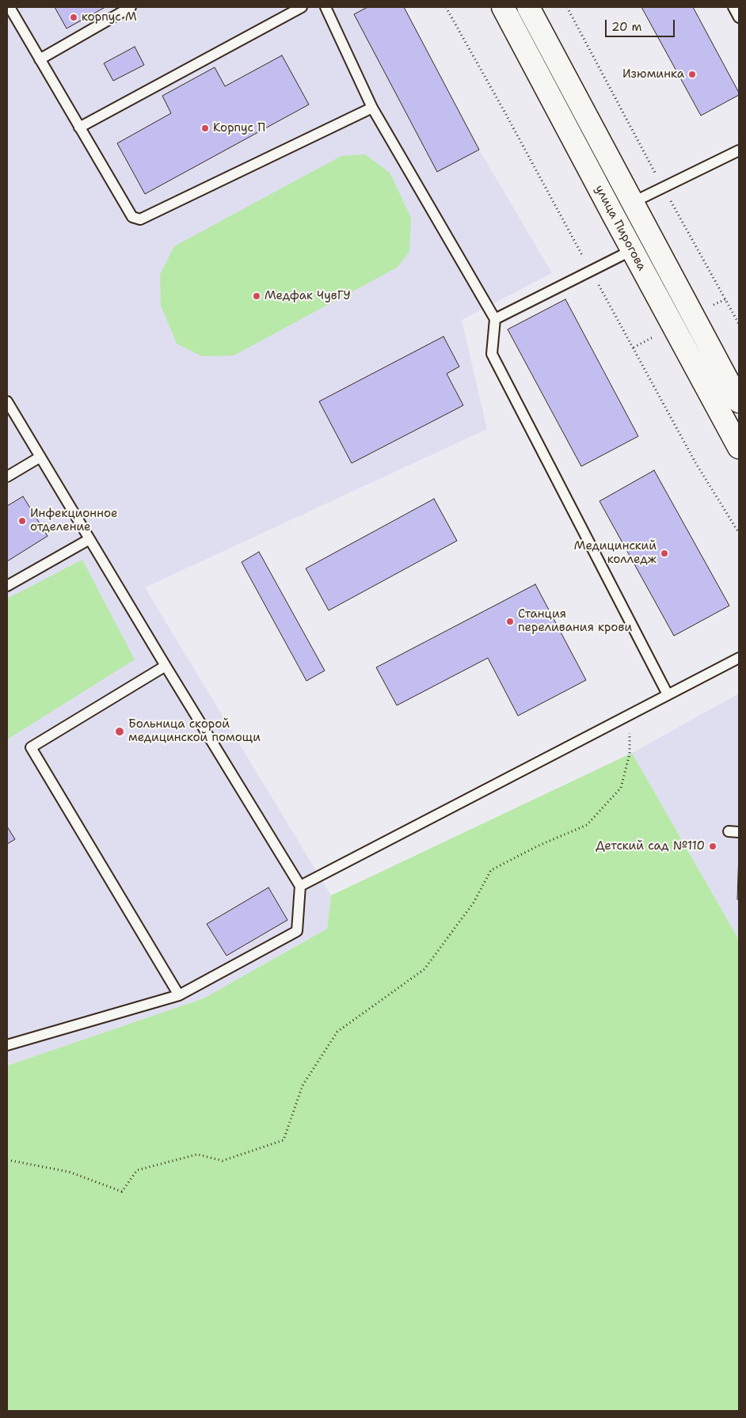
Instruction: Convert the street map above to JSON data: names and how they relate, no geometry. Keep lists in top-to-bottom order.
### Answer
{
  "streets": {
    "main road": ["улица Пирогова"]
  },
  "places": [
    "корпус М",
    "Изюминка",
    "Корпус П",
    "Медфак ЧувГУ",
    "Инфекционное отделение",
    "Медицинский колледж",
    "Станция переливания крови",
    "Больница скорой медицинской помощи",
    "Детский сад №110"
  ],
  "scale_bar": "20 m"
}
